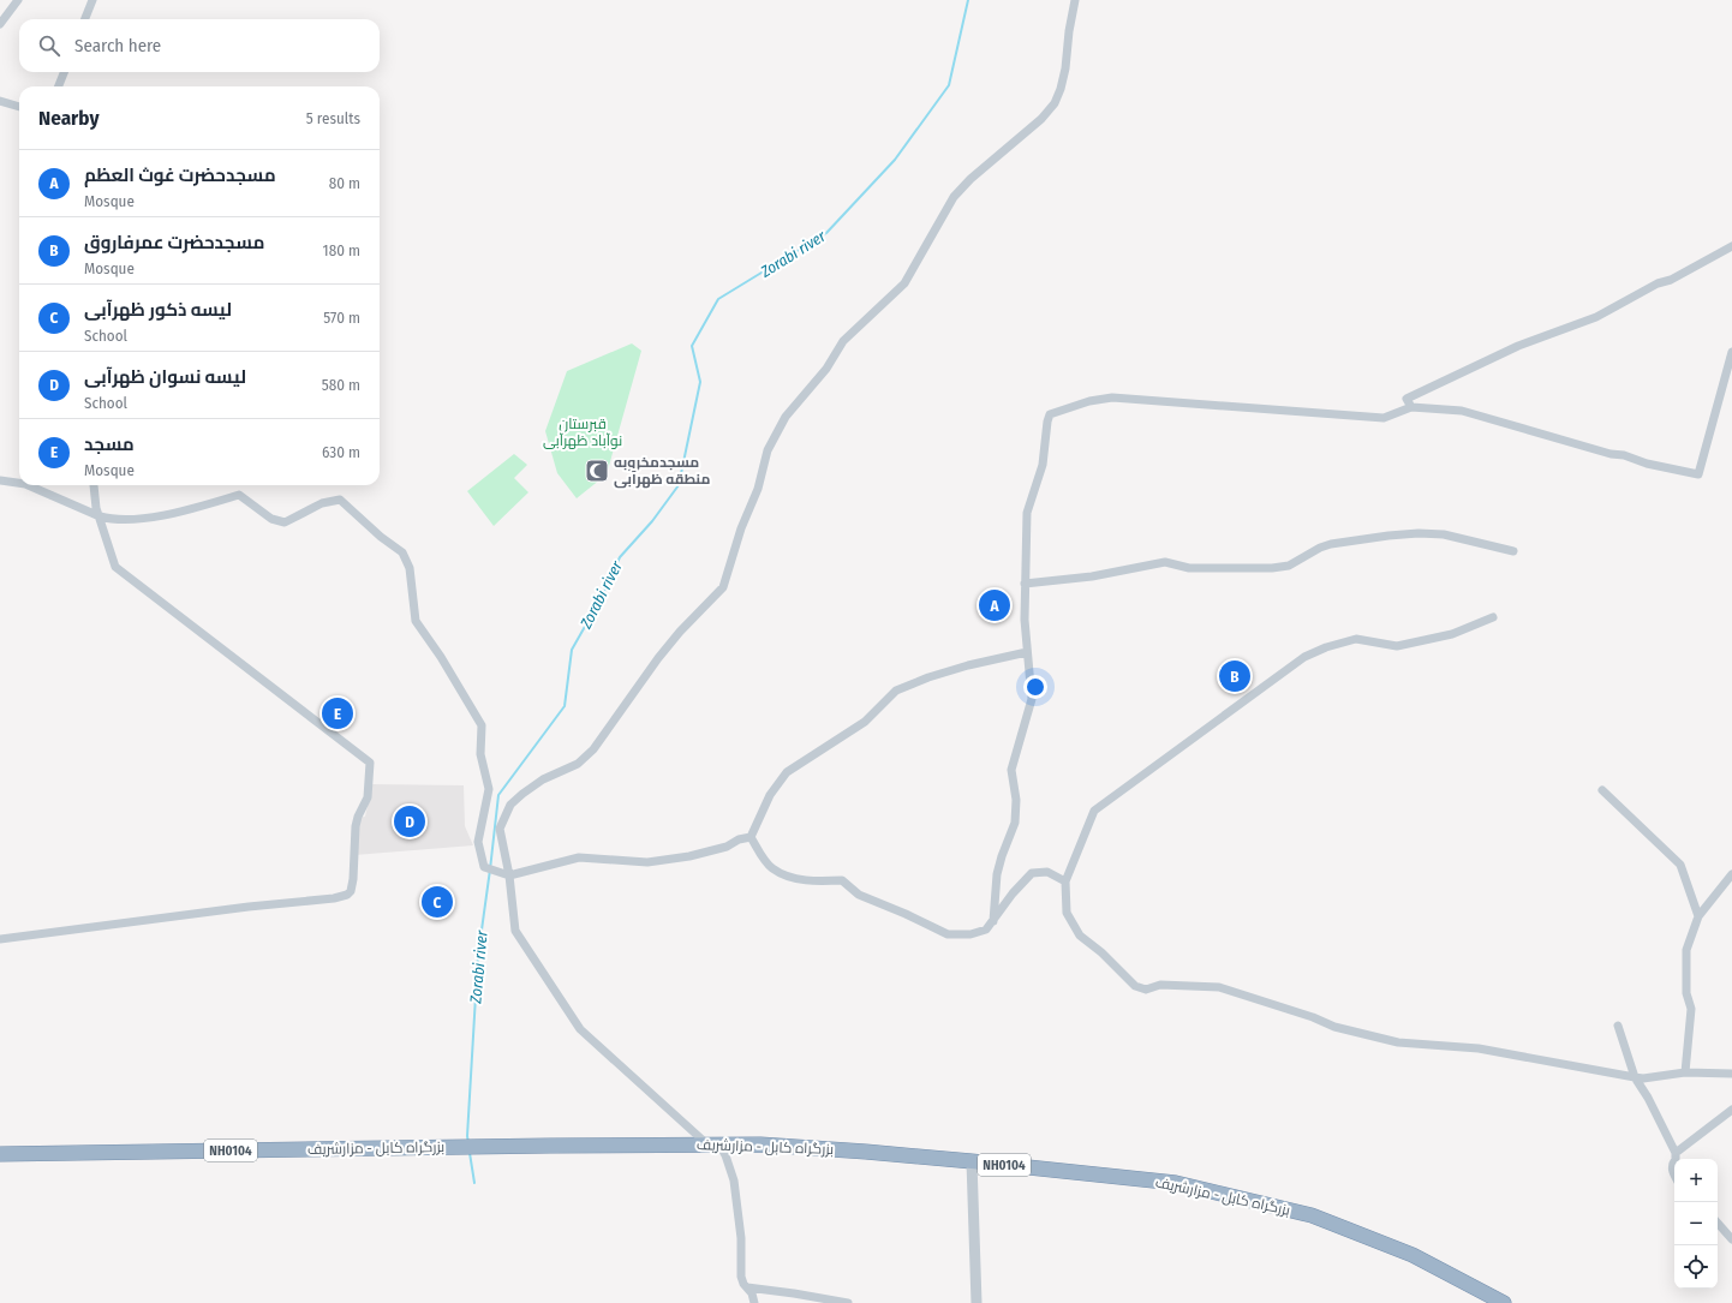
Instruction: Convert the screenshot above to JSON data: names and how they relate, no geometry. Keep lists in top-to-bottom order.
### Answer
{
  "streets": {
    "highway": ["بزرگراه کابل - مزارشریف", "NH0104"]
  },
  "water": ["Zorabi river"],
  "parks": ["قبرستان نوآباد ظهرآبی"],
  "places": {
    "mosque": ["مسجدمخروبه منطقه ظهرآبی"]
  },
  "page": {
    "search": "Search here",
    "heading": ["Nearby", "5 results"],
    "list": [
      {
        "mark": "A",
        "name": "مسجدحضرت غوث العظم",
        "note": "Mosque",
        "value": "80 m"
      },
      {
        "mark": "B",
        "name": "مسجدحضرت عمرفاروق",
        "note": "Mosque",
        "value": "180 m"
      },
      {
        "mark": "C",
        "name": "لیسه ذکور ظهرآبی",
        "note": "School",
        "value": "570 m"
      },
      {
        "mark": "D",
        "name": "لیسه نسوان ظهرآبی",
        "note": "School",
        "value": "580 m"
      },
      {
        "mark": "E",
        "name": "مسجد",
        "note": "Mosque",
        "value": "630 m"
      }
    ],
    "pins": [
      "A",
      "B",
      "E",
      "D",
      "C"
    ],
    "map_buttons": ["+", "−"]
  }
}
